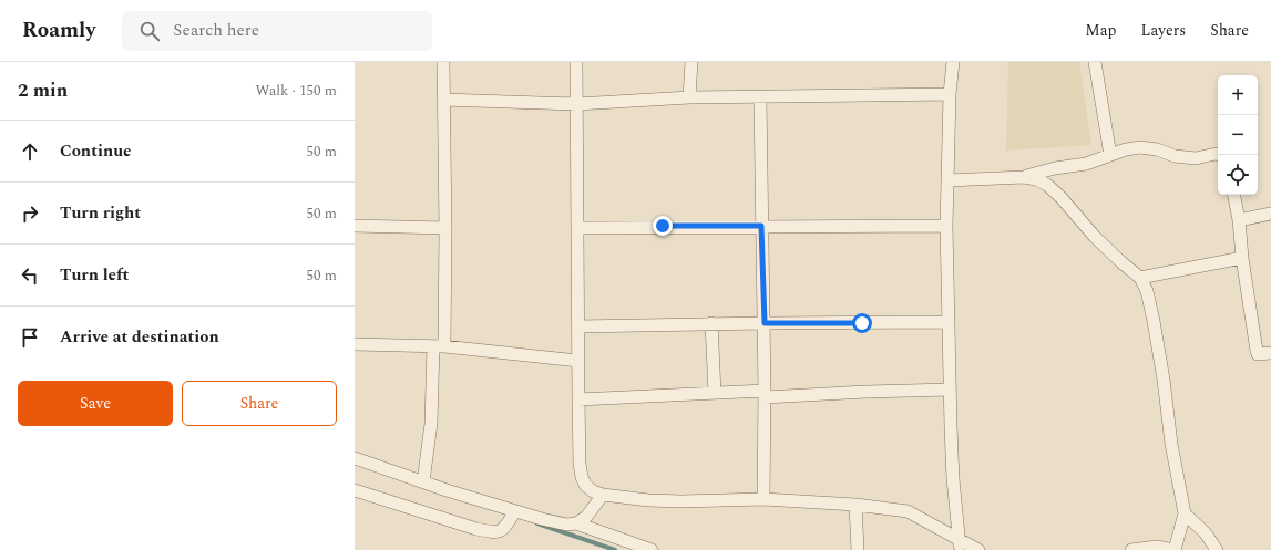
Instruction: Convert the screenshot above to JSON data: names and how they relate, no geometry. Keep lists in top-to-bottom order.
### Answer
{
  "page": {
    "header": "Roamly",
    "search": "Search here",
    "nav": ["Map", "Layers", "Share"],
    "heading": ["2 min", "Walk · 150 m"],
    "map_buttons": ["+", "−"],
    "list": [
      ["Continue", "50 m"],
      ["Turn right", "50 m"],
      ["Turn left", "50 m"],
      "Arrive at destination"
    ],
    "buttons": ["Save", "Share"]
  }
}
